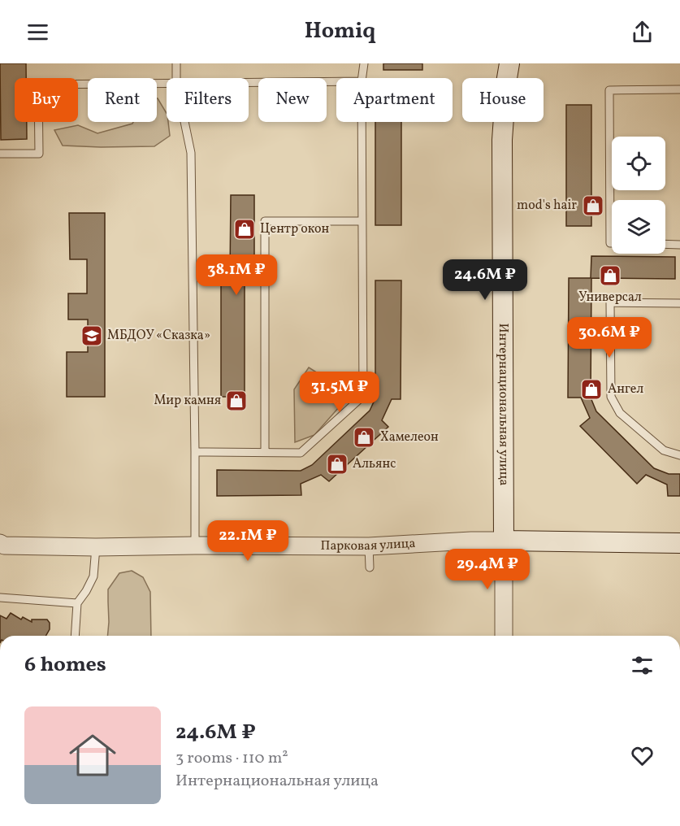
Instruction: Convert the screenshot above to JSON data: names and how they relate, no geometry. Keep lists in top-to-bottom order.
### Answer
{
  "streets": {
    "main road": ["Интернациональная улица", "Парковая улица"]
  },
  "crossings": [
    ["Интернациональная улица", "Парковая улица"]
  ],
  "places": {
    "shop": [
      "mod's hair",
      "Центр окон",
      "Универсал",
      "Ангел",
      "Мир камня",
      "Хамелеон",
      "Альянс"
    ],
    "school or university": ["МБДОУ «Сказка»"]
  },
  "page": {
    "header": "Homiq",
    "chip": [
      "Buy",
      "Rent",
      "Filters",
      "New",
      "Apartment",
      "House"
    ],
    "price": [
      "38.1M ₽",
      "24.6M ₽",
      "30.6M ₽",
      "31.5M ₽",
      "22.1M ₽",
      "29.4M ₽"
    ],
    "heading": "6 homes",
    "list": [
      {
        "name": "24.6M ₽",
        "note": "3 rooms · 110 m² · Интернациональная улица"
      }
    ]
  }
}
